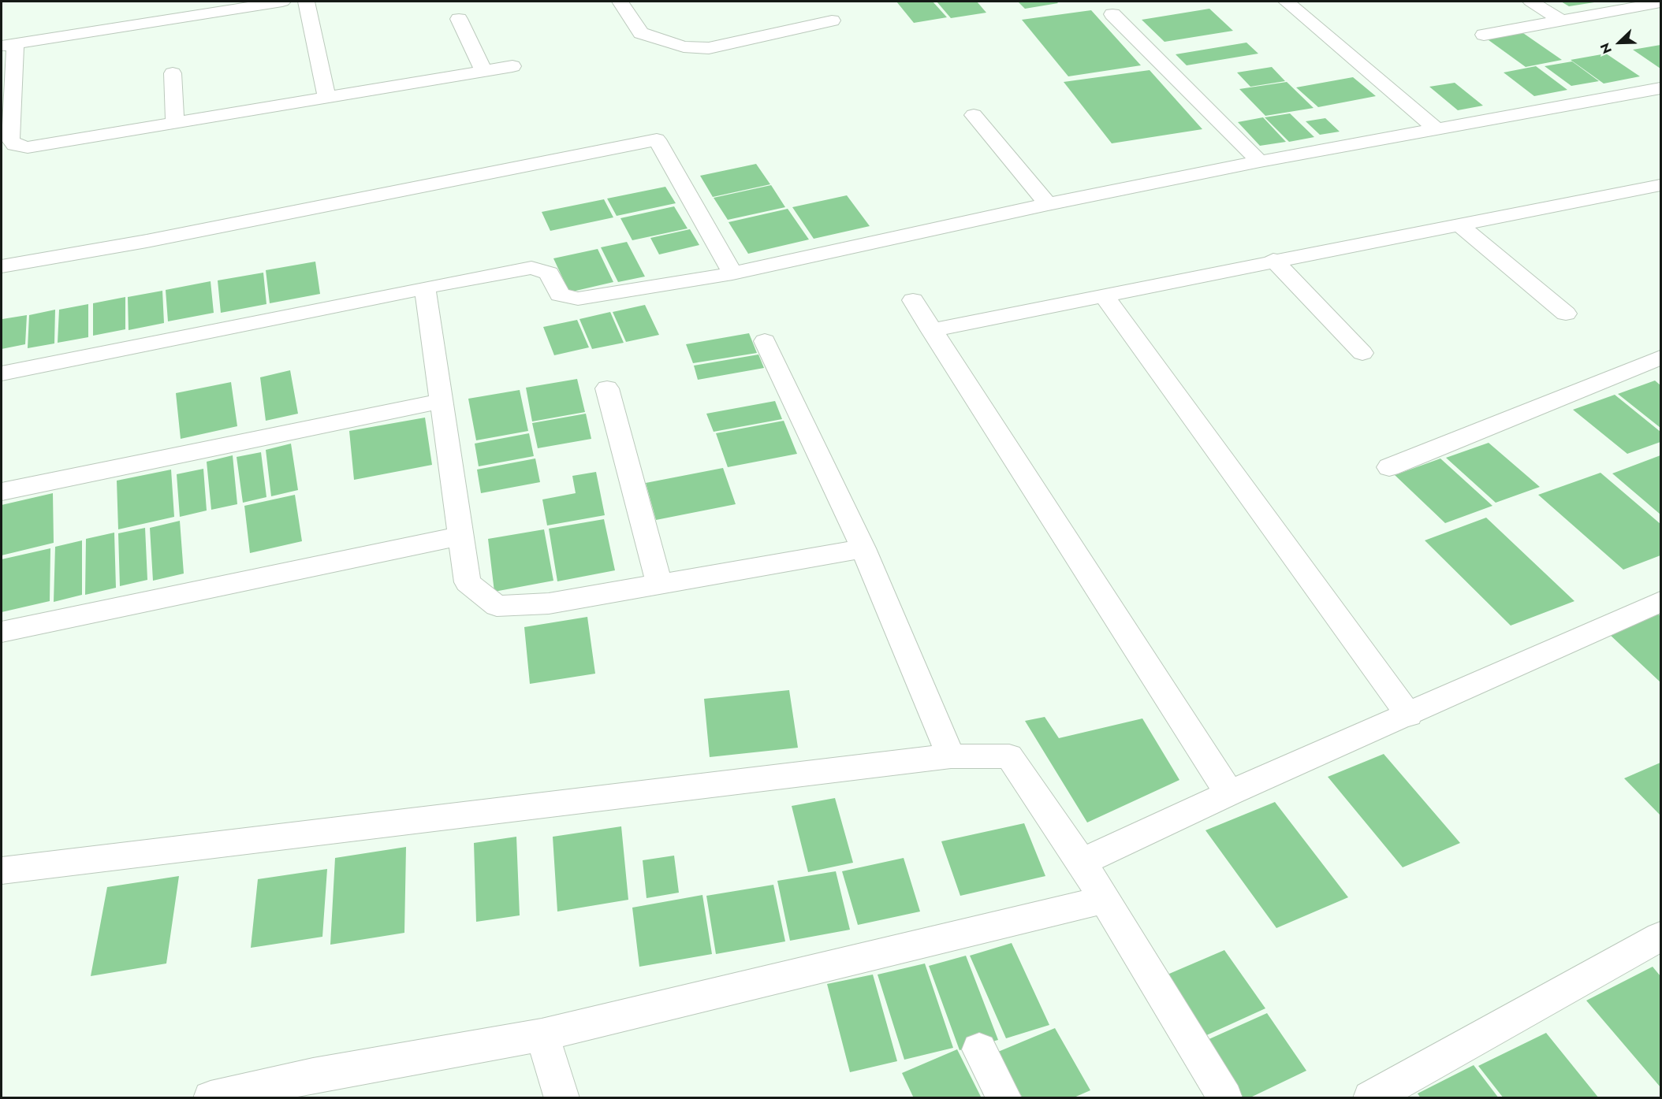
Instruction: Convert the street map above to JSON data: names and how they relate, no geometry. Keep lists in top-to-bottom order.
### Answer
{
  "north": "bottom left"
}
